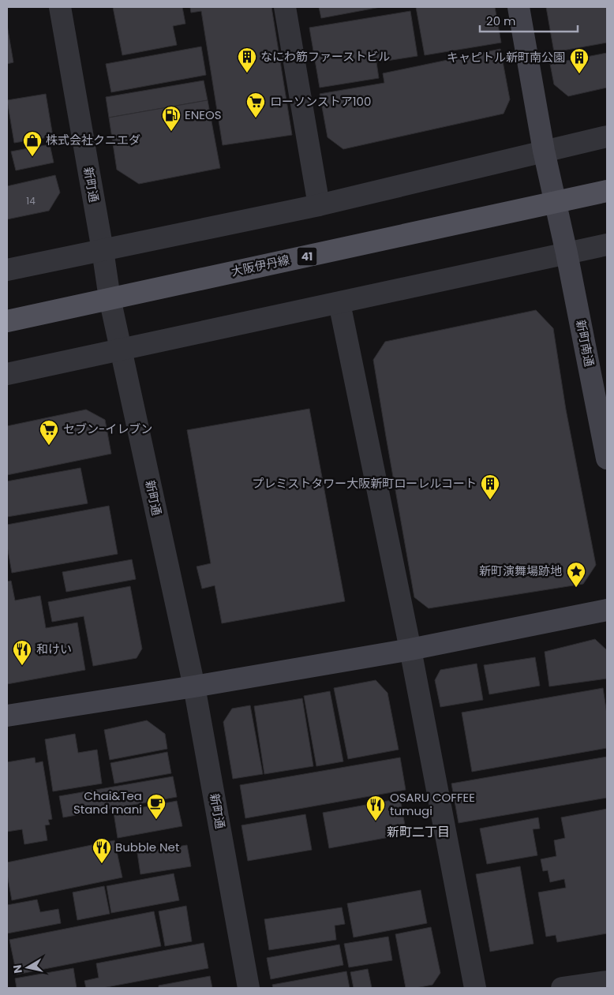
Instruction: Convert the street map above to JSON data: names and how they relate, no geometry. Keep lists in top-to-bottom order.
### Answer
{
  "streets": {
    "main road": ["41", "大阪伊丹線"],
    "street": ["新町通", "新町南通"]
  },
  "crossings": [
    ["新町通", "大阪伊丹線"],
    ["大阪伊丹線", "新町南通"]
  ],
  "districts": ["新町二丁目"],
  "places": {
    "building": ["なにわ筋ファーストビル", "キャピトル新町南公園", "プレミストタワー大阪新町ローレルコート"],
    "supermarket": ["ローソンストア100", "セブン-イレブン"],
    "fuel station": ["ENEOS"],
    "shop": ["株式会社クニエダ"],
    "place": ["新町演舞場跡地"],
    "restaurant": ["和けい", "OSARU COFFEE tumugi", "Bubble Net"],
    "cafe": ["Chai&Tea Stand mani"]
  },
  "house_numbers": ["14"],
  "scale_bar": "20 m",
  "north": "left"
}
